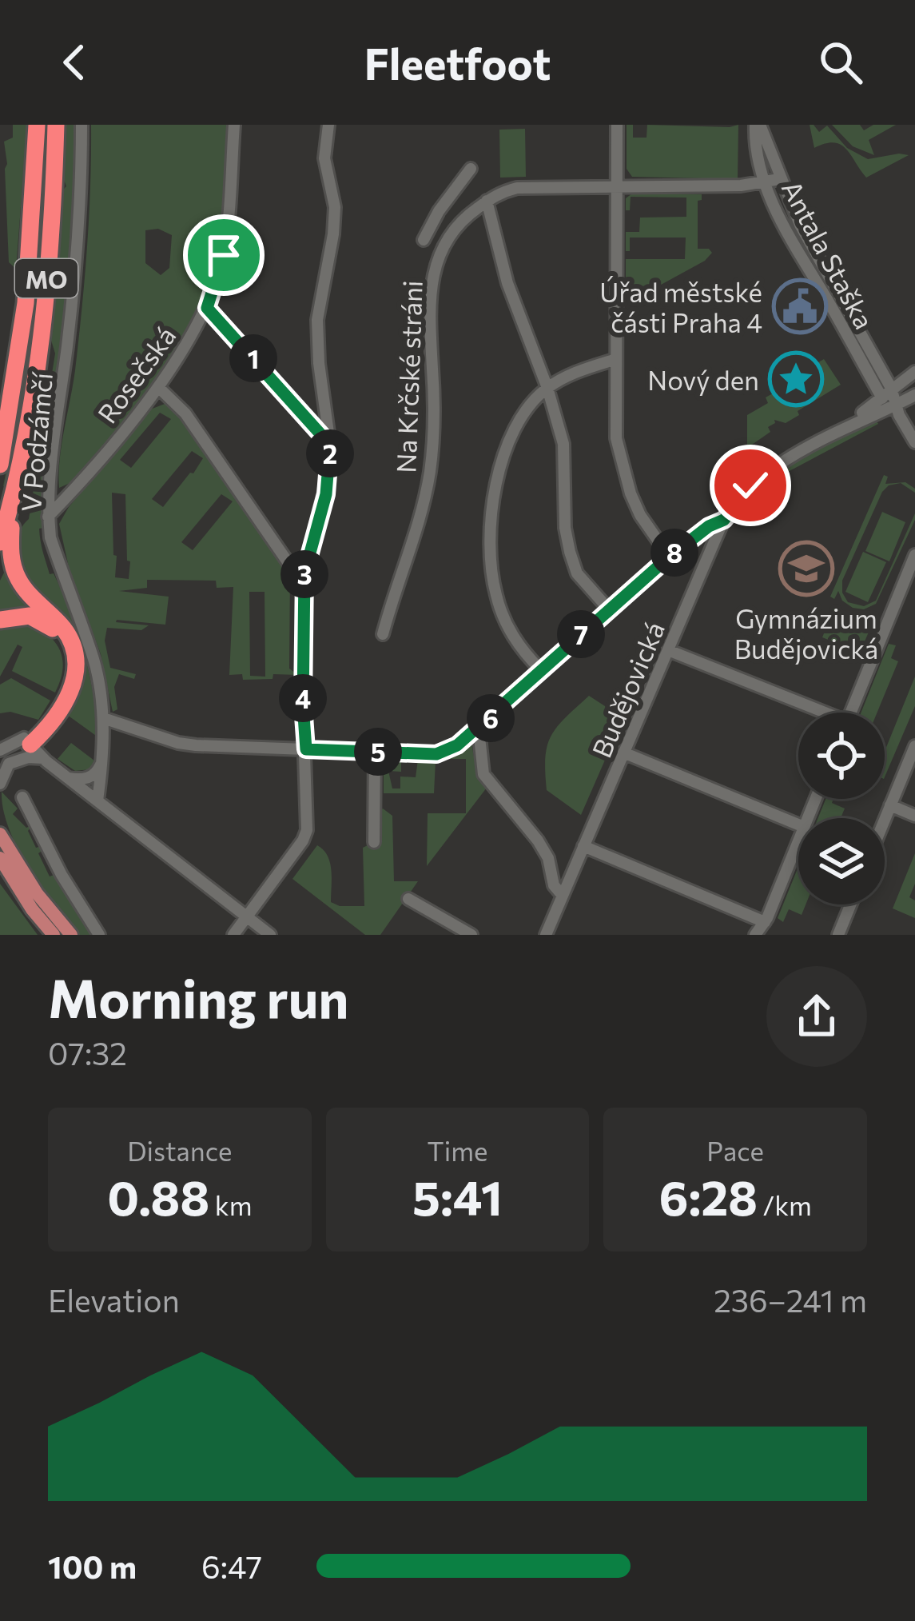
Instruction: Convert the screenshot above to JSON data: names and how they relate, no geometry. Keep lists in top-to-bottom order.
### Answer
{
  "streets": {
    "highway": ["MO"],
    "street": [
      "Antala Staška",
      "Rosečská",
      "Na Krčské stráni",
      "V Podzámčí",
      "Budějovická"
    ]
  },
  "crossings": [
    ["Antala Staška", "Na Krčské stráni"],
    ["Antala Staška", "Budějovická"],
    ["Rosečská", "V Podzámčí"]
  ],
  "places": {
    "public building": ["Úřad městské části Praha 4"],
    "place": ["Nový den"],
    "school or university": ["Gymnázium Budějovická"]
  },
  "page": {
    "header": "Fleetfoot",
    "pins": [
      "1",
      "2",
      "8",
      "3",
      "7",
      "4",
      "6",
      "5"
    ],
    "heading": ["Morning run", "07:32"],
    "stats": [
      ["Distance", "0.88 km"],
      ["Time", "5:41"],
      ["Pace", "6:28 /km"]
    ],
    "chart": ["Elevation", "236–241 m"],
    "list": [
      {
        "name": "100 m",
        "note": "6:47"
      }
    ]
  }
}
